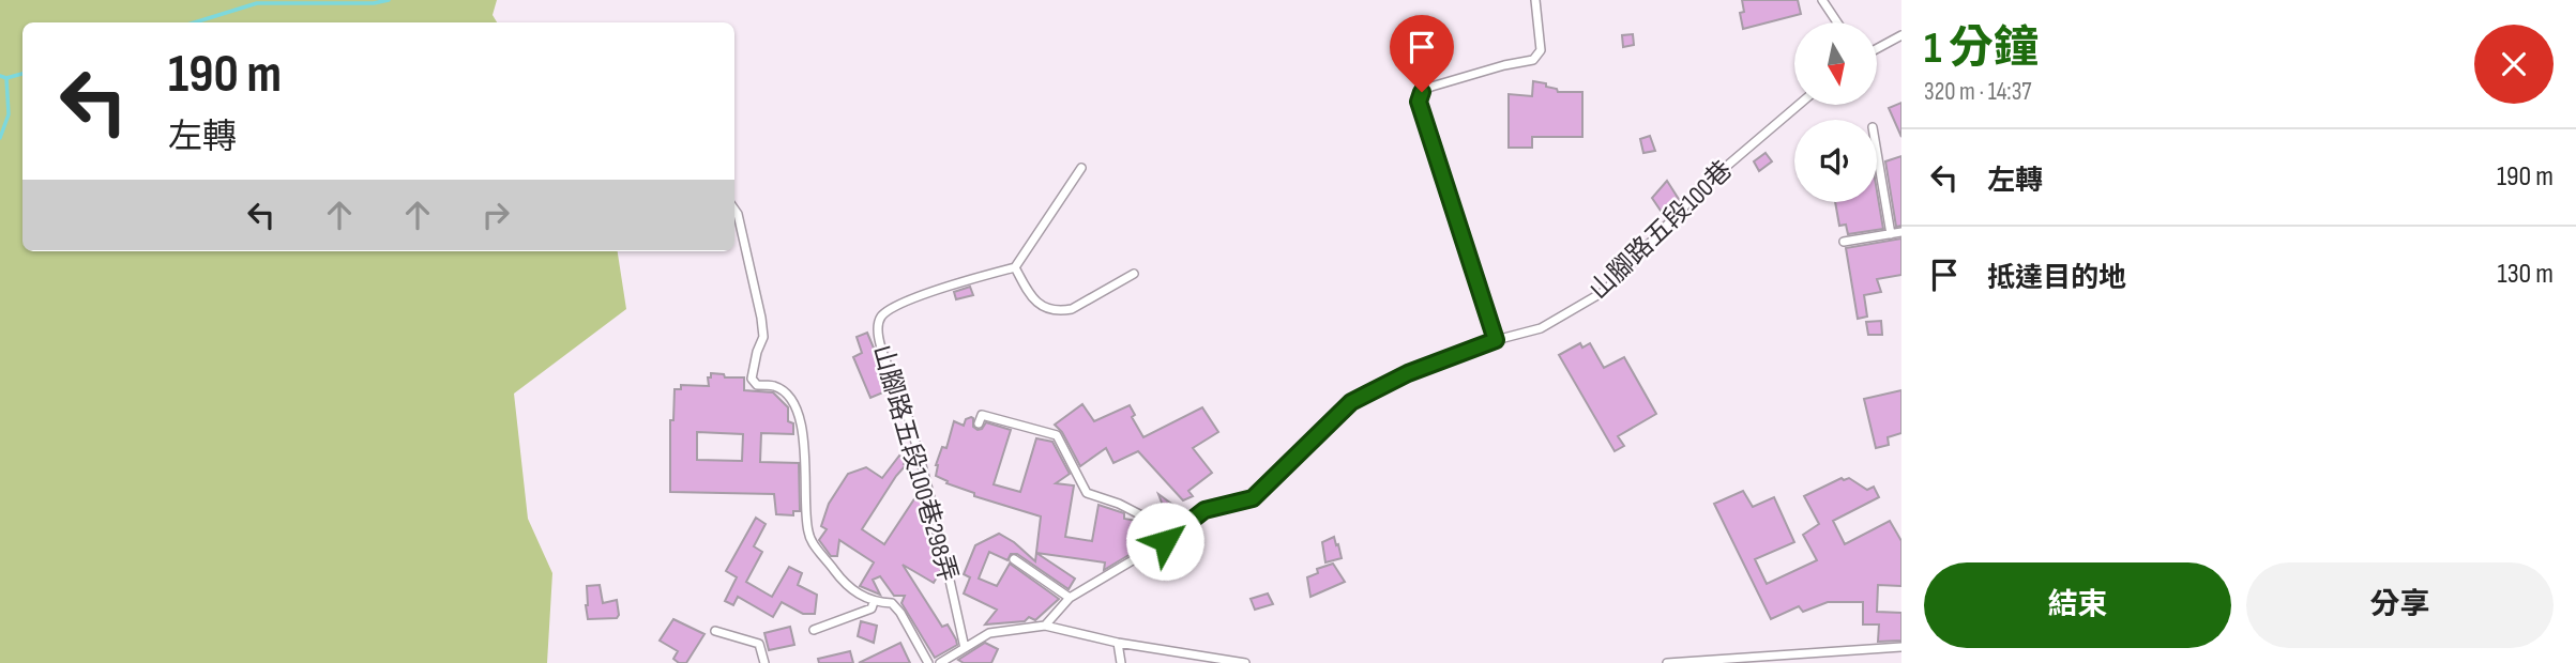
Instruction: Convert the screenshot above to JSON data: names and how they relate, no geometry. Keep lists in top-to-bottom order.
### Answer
{
  "streets": {
    "lane": ["山腳路五段100巷", "山腳路五段100巷298弄"]
  },
  "north": "bottom",
  "page": {
    "heading": ["1 分鐘", "320 m · 14:37"],
    "turn": ["190 m", "左轉"],
    "list": [
      {
        "name": "左轉",
        "value": "190 m"
      },
      {
        "name": "抵達目的地",
        "value": "130 m"
      }
    ],
    "buttons": ["結束", "分享"]
  }
}
